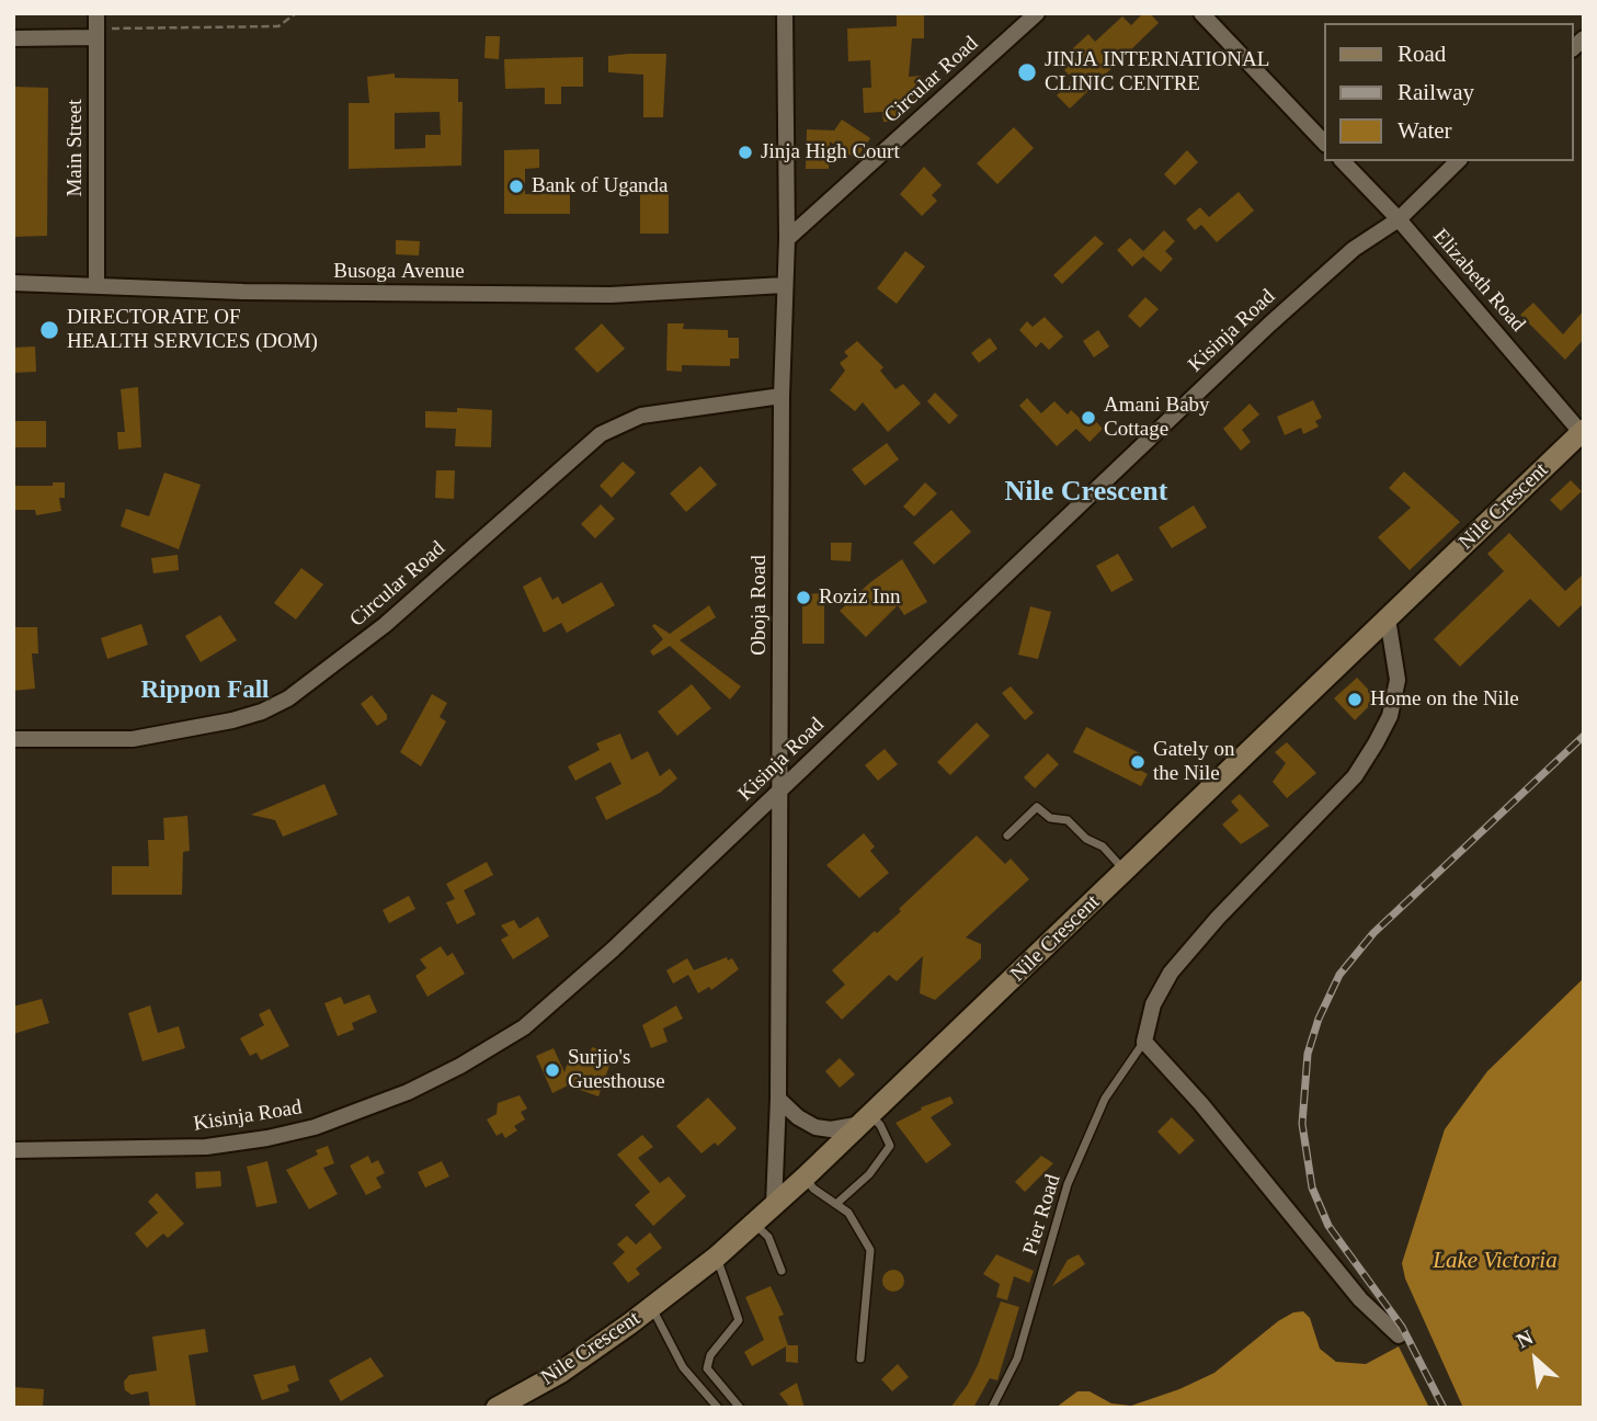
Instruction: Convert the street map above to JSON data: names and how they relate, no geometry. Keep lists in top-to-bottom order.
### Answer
{
  "streets": {
    "street": [
      "Circular Road",
      "Main Street",
      "Busoga Avenue",
      "Elizabeth Road",
      "Kisinja Road",
      "Nile Crescent",
      "Oboja Road"
    ],
    "lane": ["Pier Road"]
  },
  "crossings": [
    ["Circular Road", "Oboja Road"],
    ["Main Street", "Busoga Avenue"],
    ["Busoga Avenue", "Oboja Road"],
    ["Elizabeth Road", "Kisinja Road"],
    ["Elizabeth Road", "Nile Crescent"],
    ["Kisinja Road", "Oboja Road"],
    ["Nile Crescent", "Oboja Road"]
  ],
  "districts": ["Nile Crescent", "Rippon Fall"],
  "water": ["Lake Victoria"],
  "places": [
    "JINJA INTERNATIONAL CLINIC CENTRE",
    "Jinja High Court",
    "Bank of Uganda",
    "DIRECTORATE OF HEALTH SERVICES (DOM)",
    "Amani Baby Cottage",
    "Roziz Inn",
    "Home on the Nile",
    "Gately on the Nile",
    "Surjio's Guesthouse"
  ],
  "legend": ["Road", "Railway", "Water"],
  "north": "top left"
}
